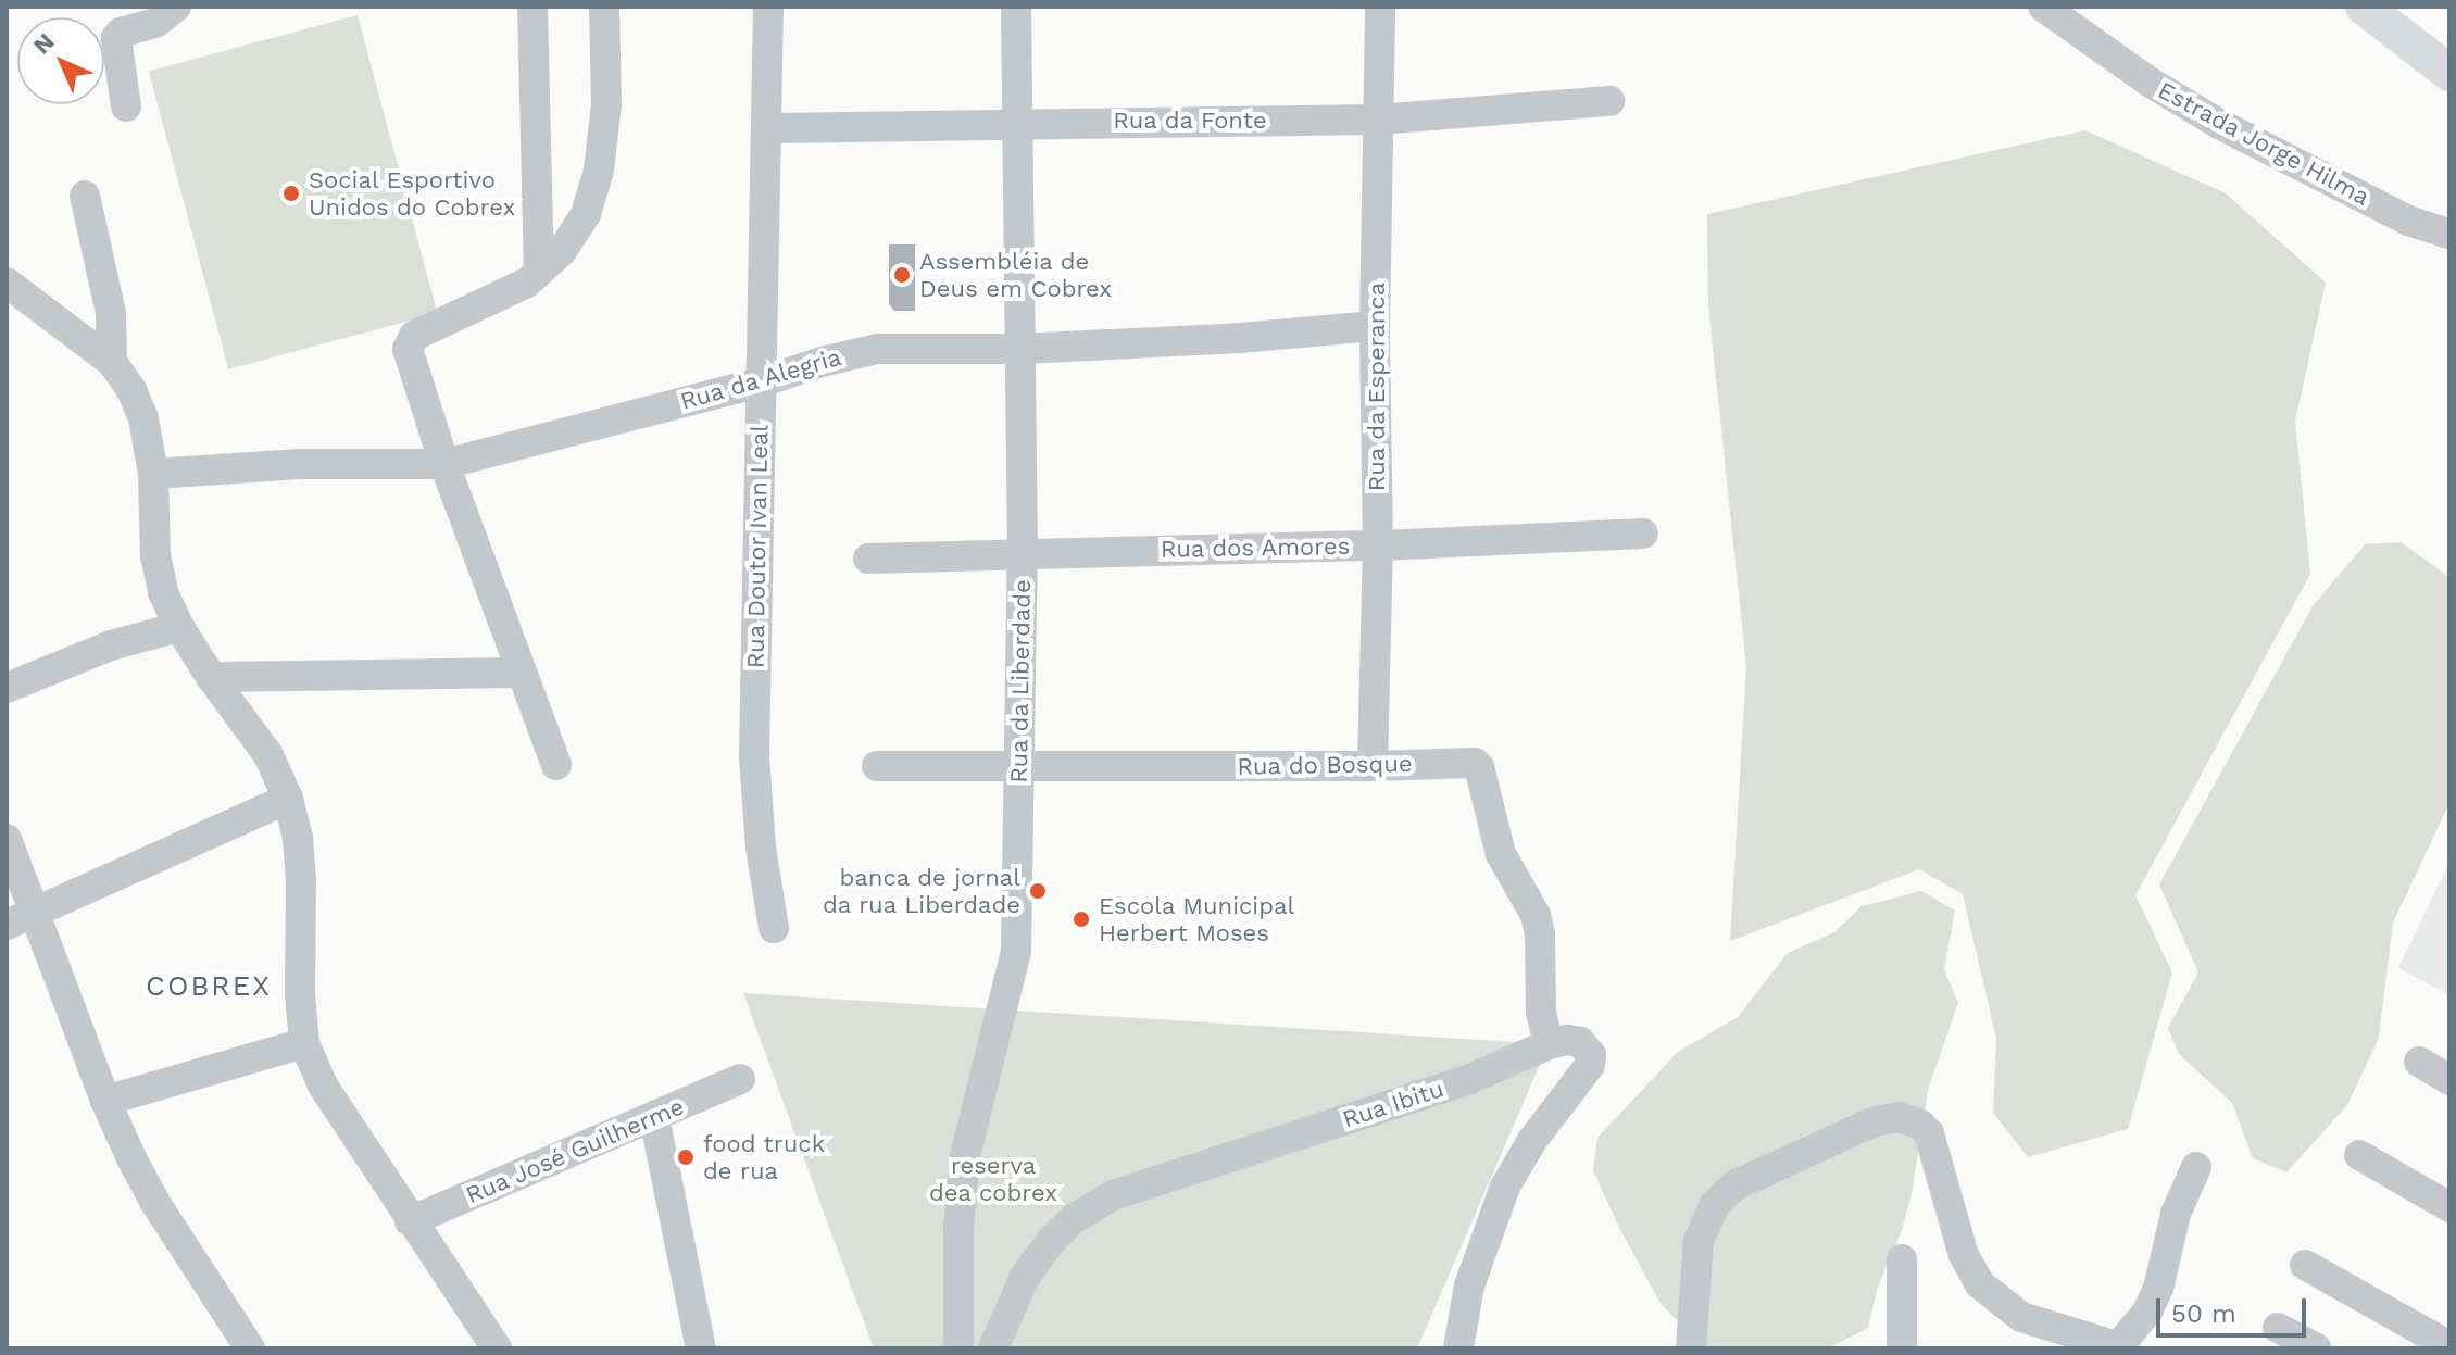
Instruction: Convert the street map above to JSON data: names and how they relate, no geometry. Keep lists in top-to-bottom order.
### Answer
{
  "streets": {
    "street": [
      "Rua da Fonte",
      "Estrada Jorge Hilma",
      "Rua da Alegria",
      "Rua da Esperanca",
      "Rua Doutor Ivan Leal",
      "Rua dos Amores",
      "Rua da Liberdade",
      "Rua do Bosque",
      "Rua Ibitu",
      "Rua José Guilherme"
    ]
  },
  "crossings": [
    ["Rua da Fonte", "Rua da Esperanca"],
    ["Rua da Fonte", "Rua Doutor Ivan Leal"],
    ["Rua da Fonte", "Rua da Liberdade"],
    ["Rua da Alegria", "Rua da Esperanca"],
    ["Rua da Alegria", "Rua Doutor Ivan Leal"],
    ["Rua da Alegria", "Rua da Liberdade"],
    ["Rua da Esperanca", "Rua dos Amores"],
    ["Rua da Esperanca", "Rua do Bosque"],
    ["Rua dos Amores", "Rua da Liberdade"],
    ["Rua da Liberdade", "Rua do Bosque"],
    ["Rua do Bosque", "Rua Ibitu"]
  ],
  "districts": ["COBREX"],
  "parks": ["reserva dea cobrex"],
  "places": [
    "Social Esportivo Unidos do Cobrex",
    "Assembléia de Deus em Cobrex",
    "banca de jornal da rua Liberdade",
    "Escola Municipal Herbert Moses",
    "food truck de rua"
  ],
  "scale_bar": "50 m",
  "north": "top left"
}
